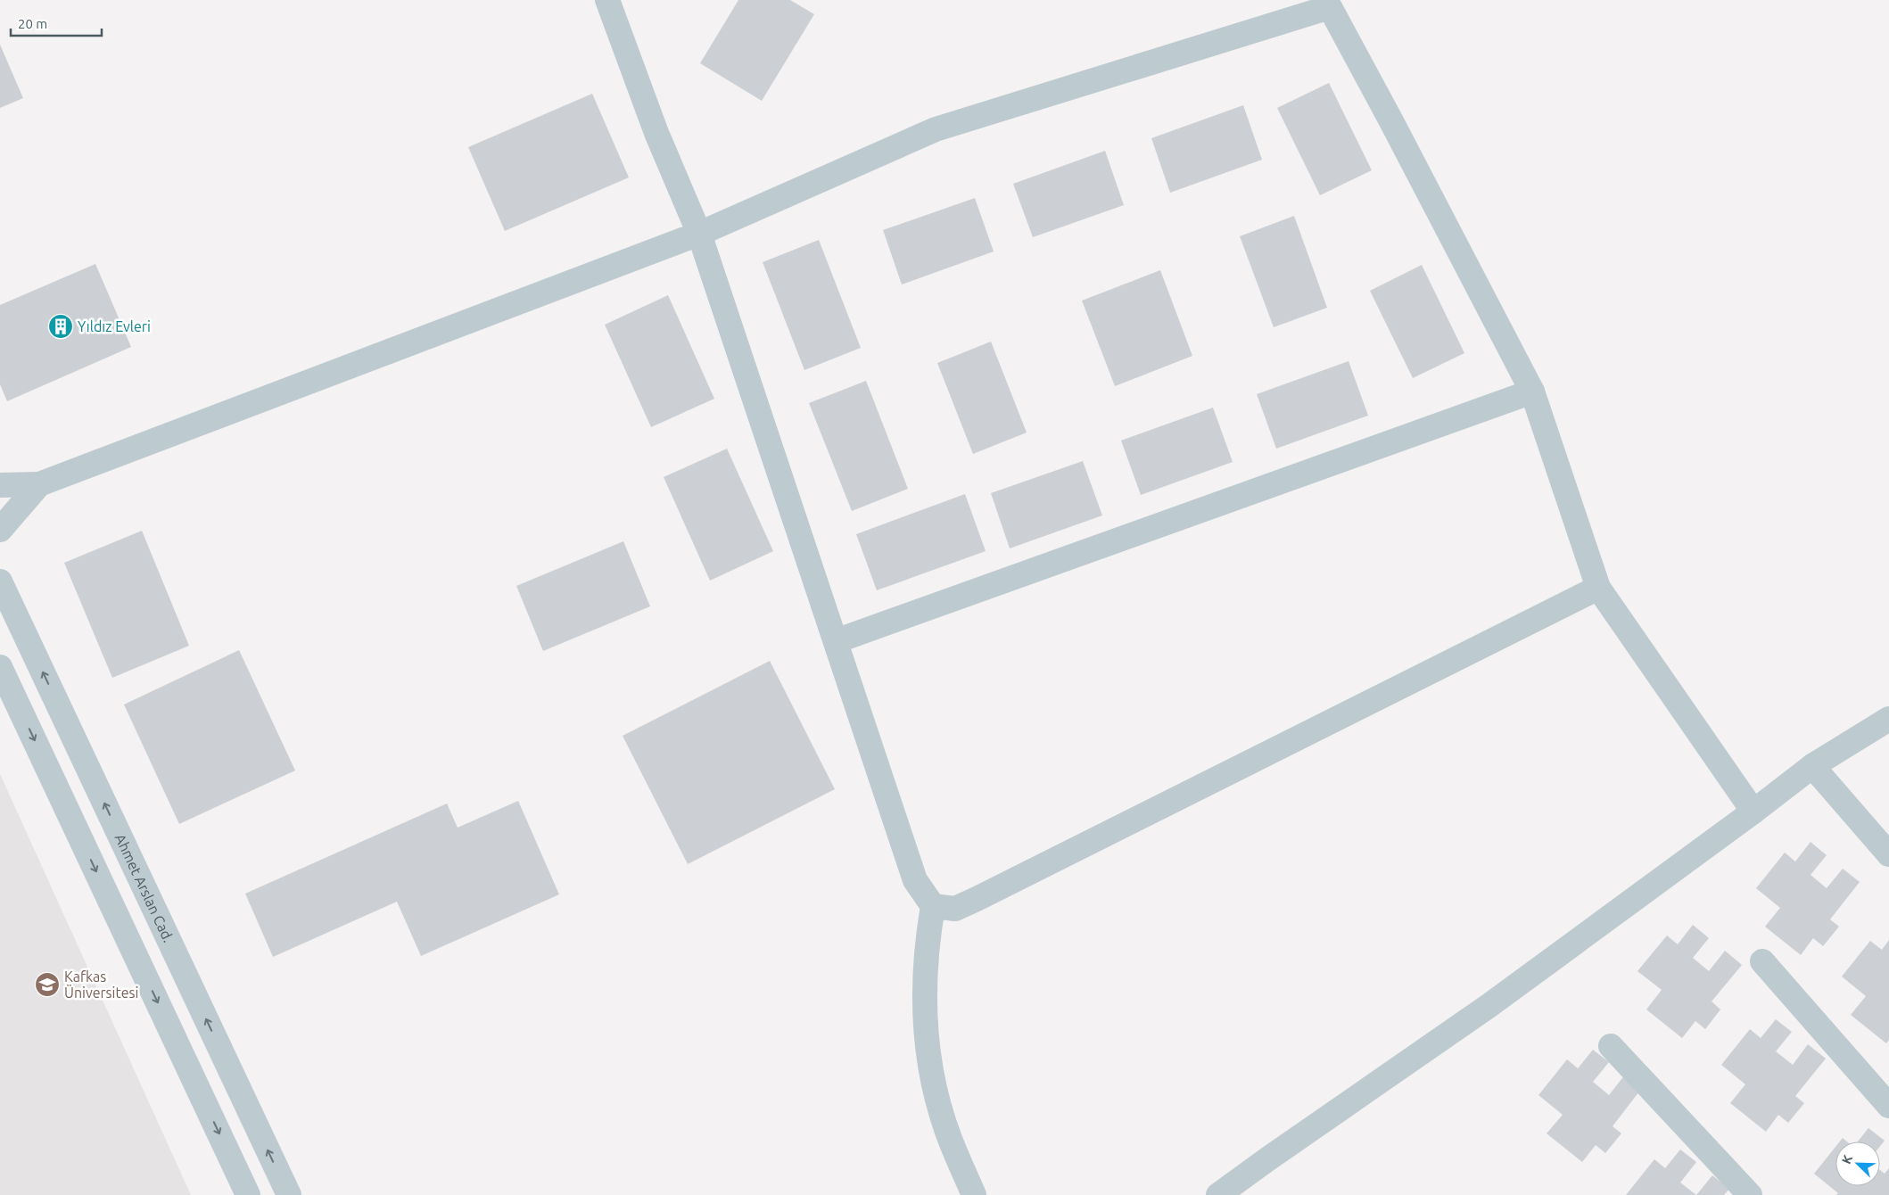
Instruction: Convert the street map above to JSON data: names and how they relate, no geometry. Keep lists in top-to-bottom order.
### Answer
{
  "streets": {
    "street": ["Ahmet Arslan Cad."]
  },
  "places": {
    "building": ["Yıldız Evleri"],
    "school or university": ["Kafkas Üniversitesi"]
  },
  "scale_bar": "20 m",
  "north": "top left"
}
